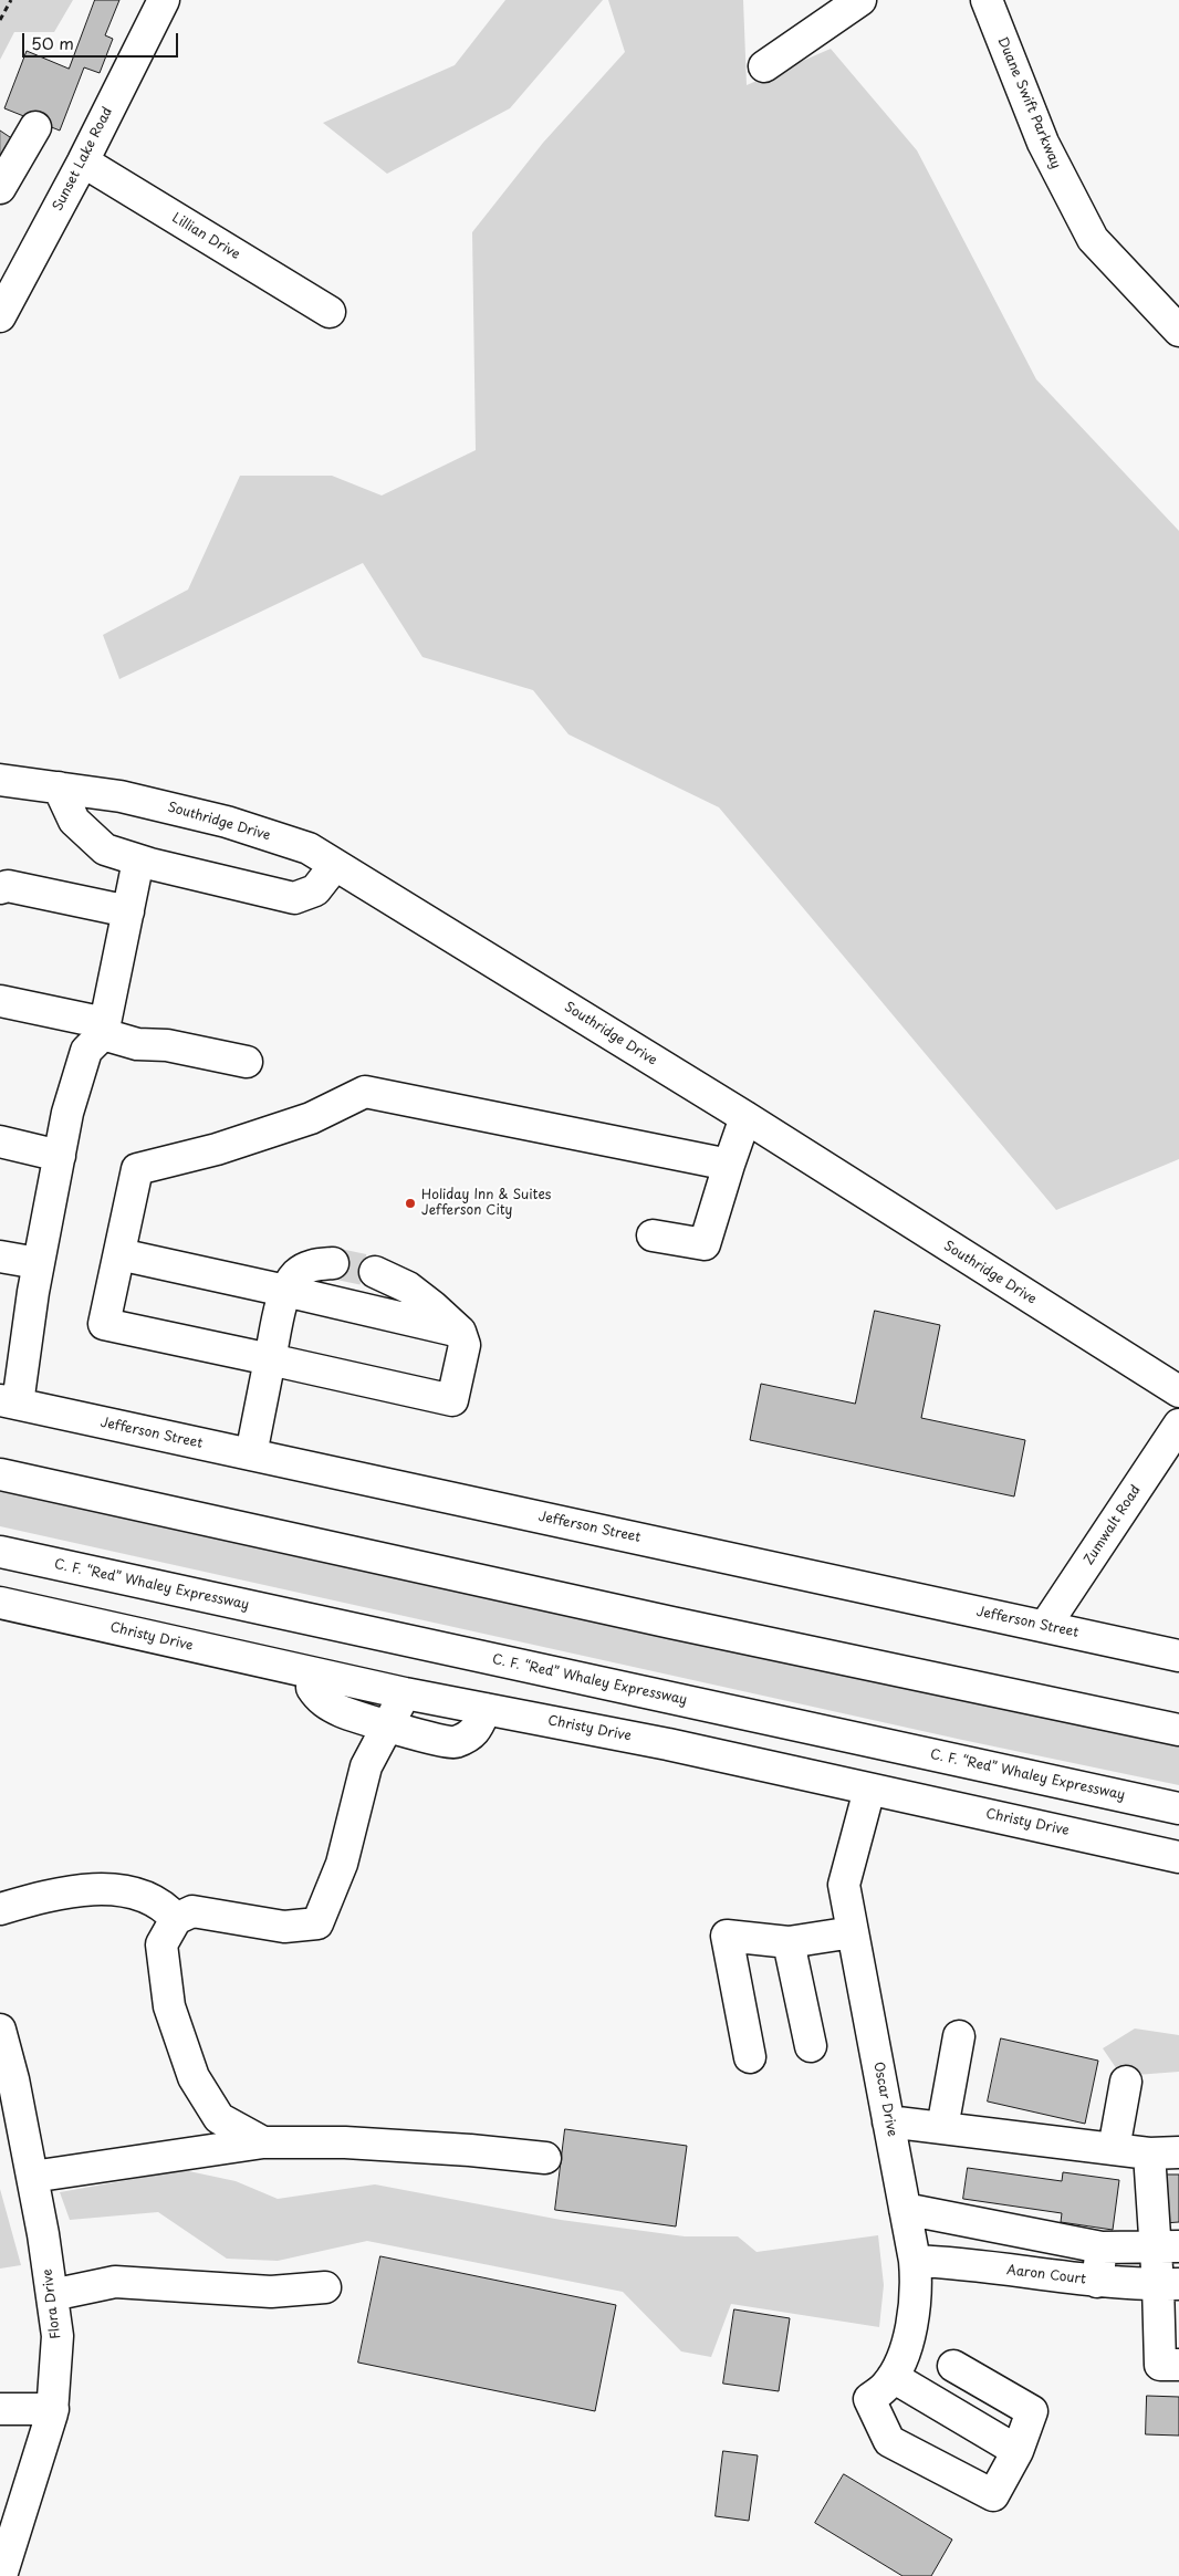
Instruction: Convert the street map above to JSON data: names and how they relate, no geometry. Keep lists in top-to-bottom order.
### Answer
{
  "streets": {
    "main road": [
      "Duane Swift Parkway",
      "Sunset Lake Road",
      "Lillian Drive",
      "Southridge Drive",
      "Jefferson Street",
      "Zumwalt Road",
      "C. F. “Red” Whaley Expressway",
      "Christy Drive",
      "Oscar Drive",
      "Aaron Court",
      "Flora Drive"
    ]
  },
  "crossings": [
    ["Sunset Lake Road", "Lillian Drive"],
    ["Jefferson Street", "Zumwalt Road"],
    ["Christy Drive", "Oscar Drive"],
    ["Oscar Drive", "Aaron Court"]
  ],
  "places": ["Holiday Inn & Suites Jefferson City"],
  "scale_bar": "50 m"
}
